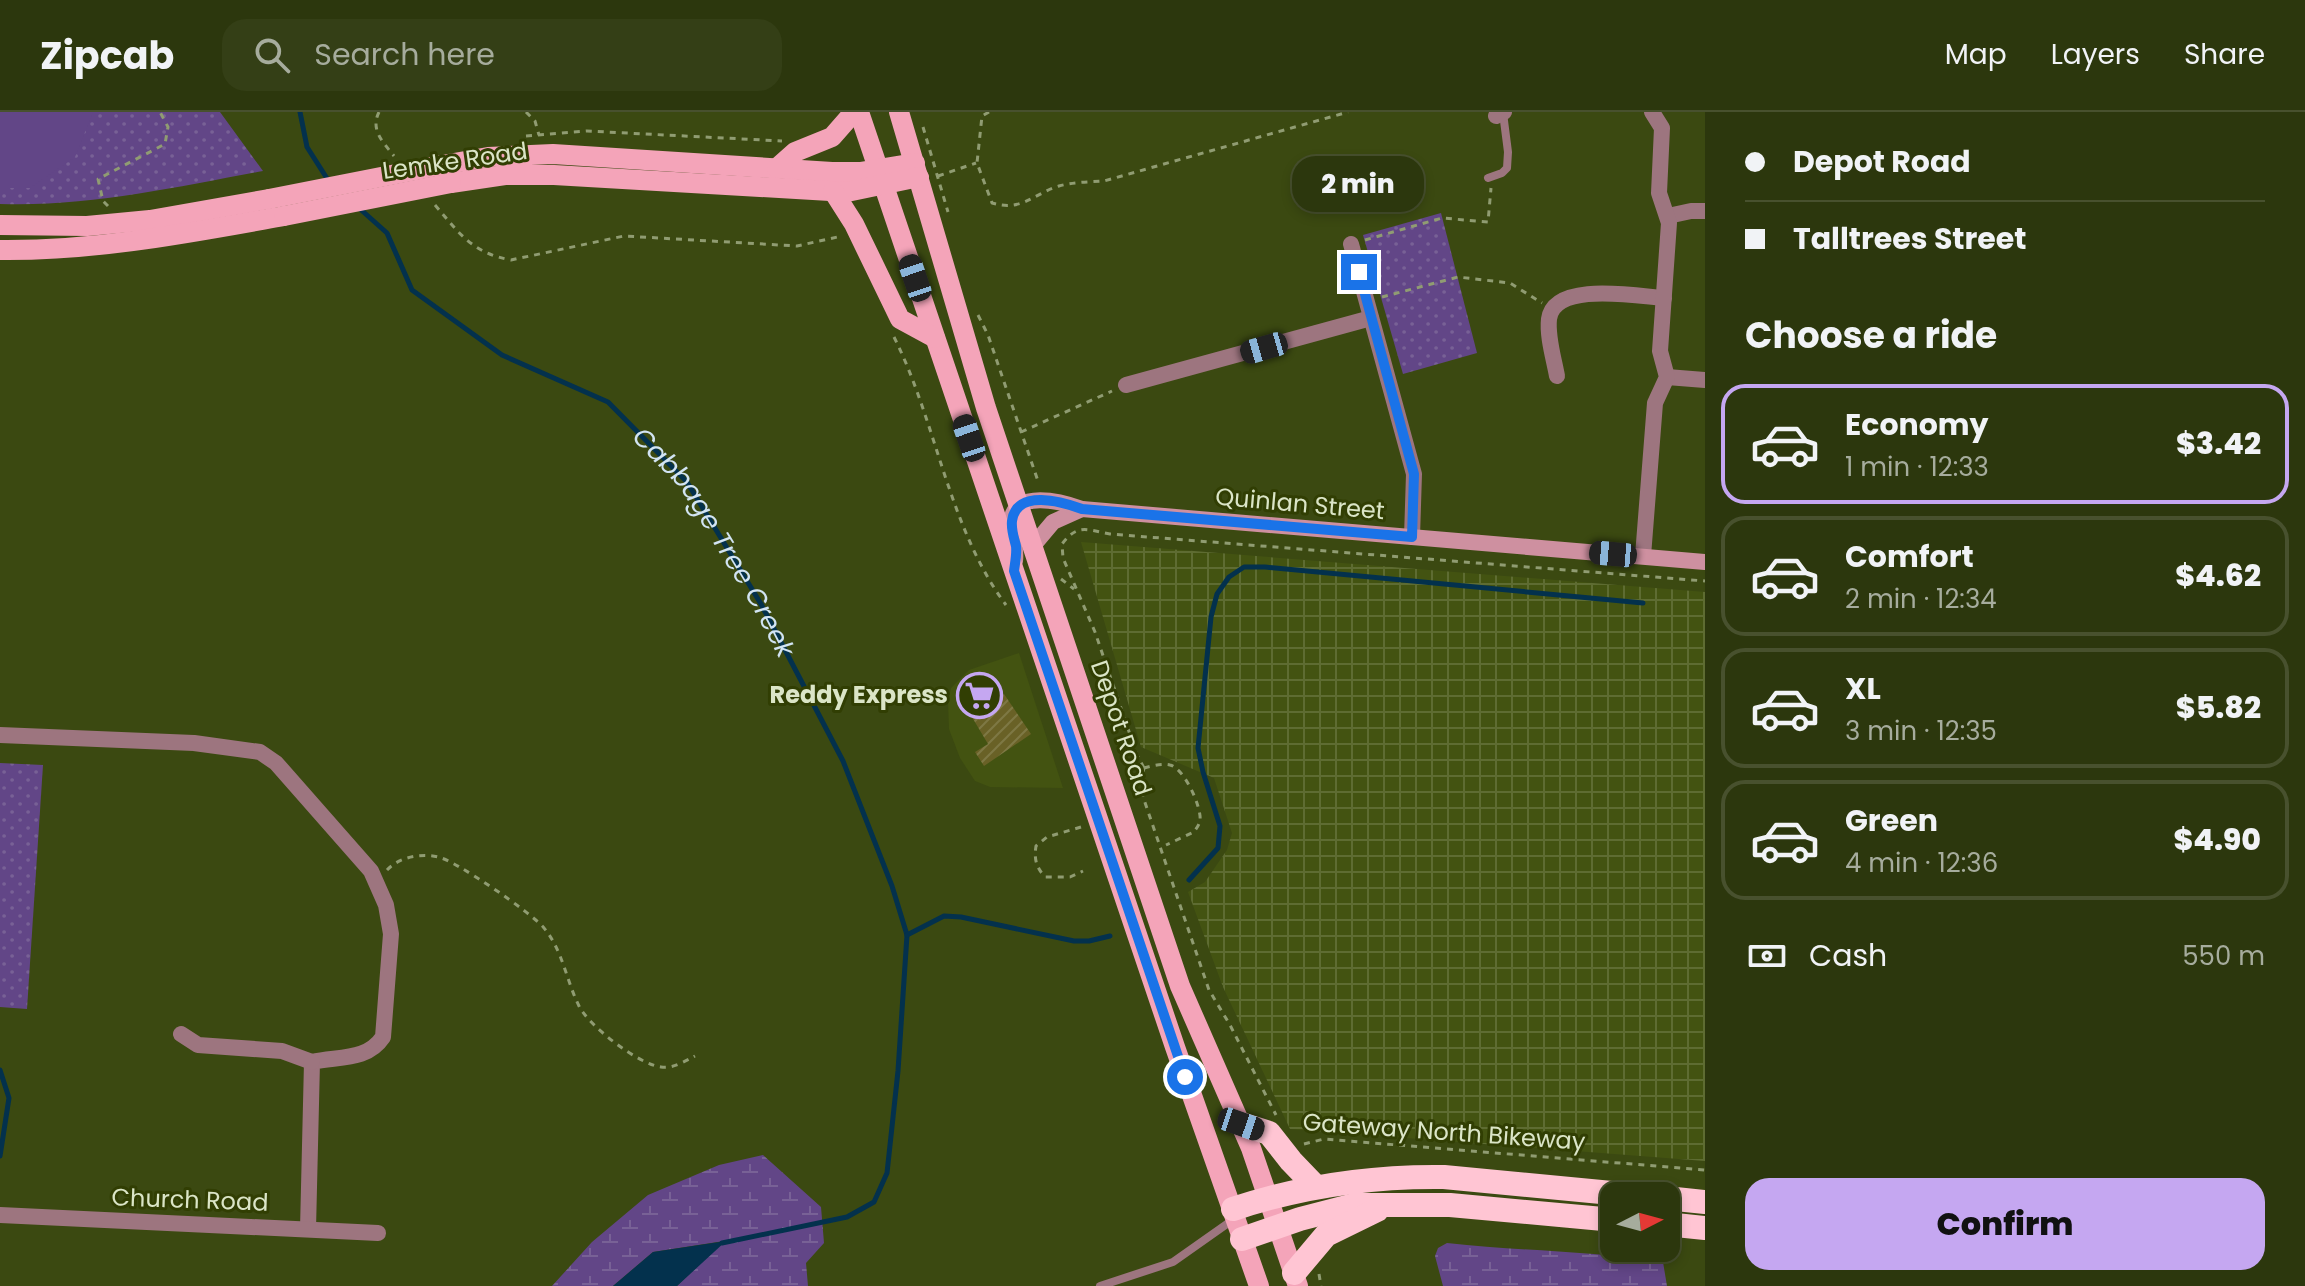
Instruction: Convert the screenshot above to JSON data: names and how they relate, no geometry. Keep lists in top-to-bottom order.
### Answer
{
  "streets": {
    "main road": ["Lemke Road", "Depot Road"],
    "street": ["Quinlan Street", "Church Road"],
    "path": ["Gateway North Bikeway"]
  },
  "crossings": [
    ["Lemke Road", "Depot Road"],
    ["Quinlan Street", "Depot Road"]
  ],
  "water": ["Cabbage Tree Creek"],
  "places": {
    "supermarket": ["Reddy Express"]
  },
  "north": "right",
  "page": {
    "header": "Zipcab",
    "search": "Search here",
    "nav": ["Map", "Layers", "Share"],
    "banner": ["Depot Road", "Talltrees Street"],
    "bubble": "2 min",
    "heading": "Choose a ride",
    "list": [
      {
        "name": "Economy",
        "note": "1 min · 12:33",
        "value": "$3.42"
      },
      {
        "name": "Comfort",
        "note": "2 min · 12:34",
        "value": "$4.62"
      },
      {
        "name": "XL",
        "note": "3 min · 12:35",
        "value": "$5.82"
      },
      {
        "name": "Green",
        "note": "4 min · 12:36",
        "value": "$4.90"
      }
    ],
    "pay": ["Cash", "550 m"],
    "buttons": "Confirm"
  }
}
